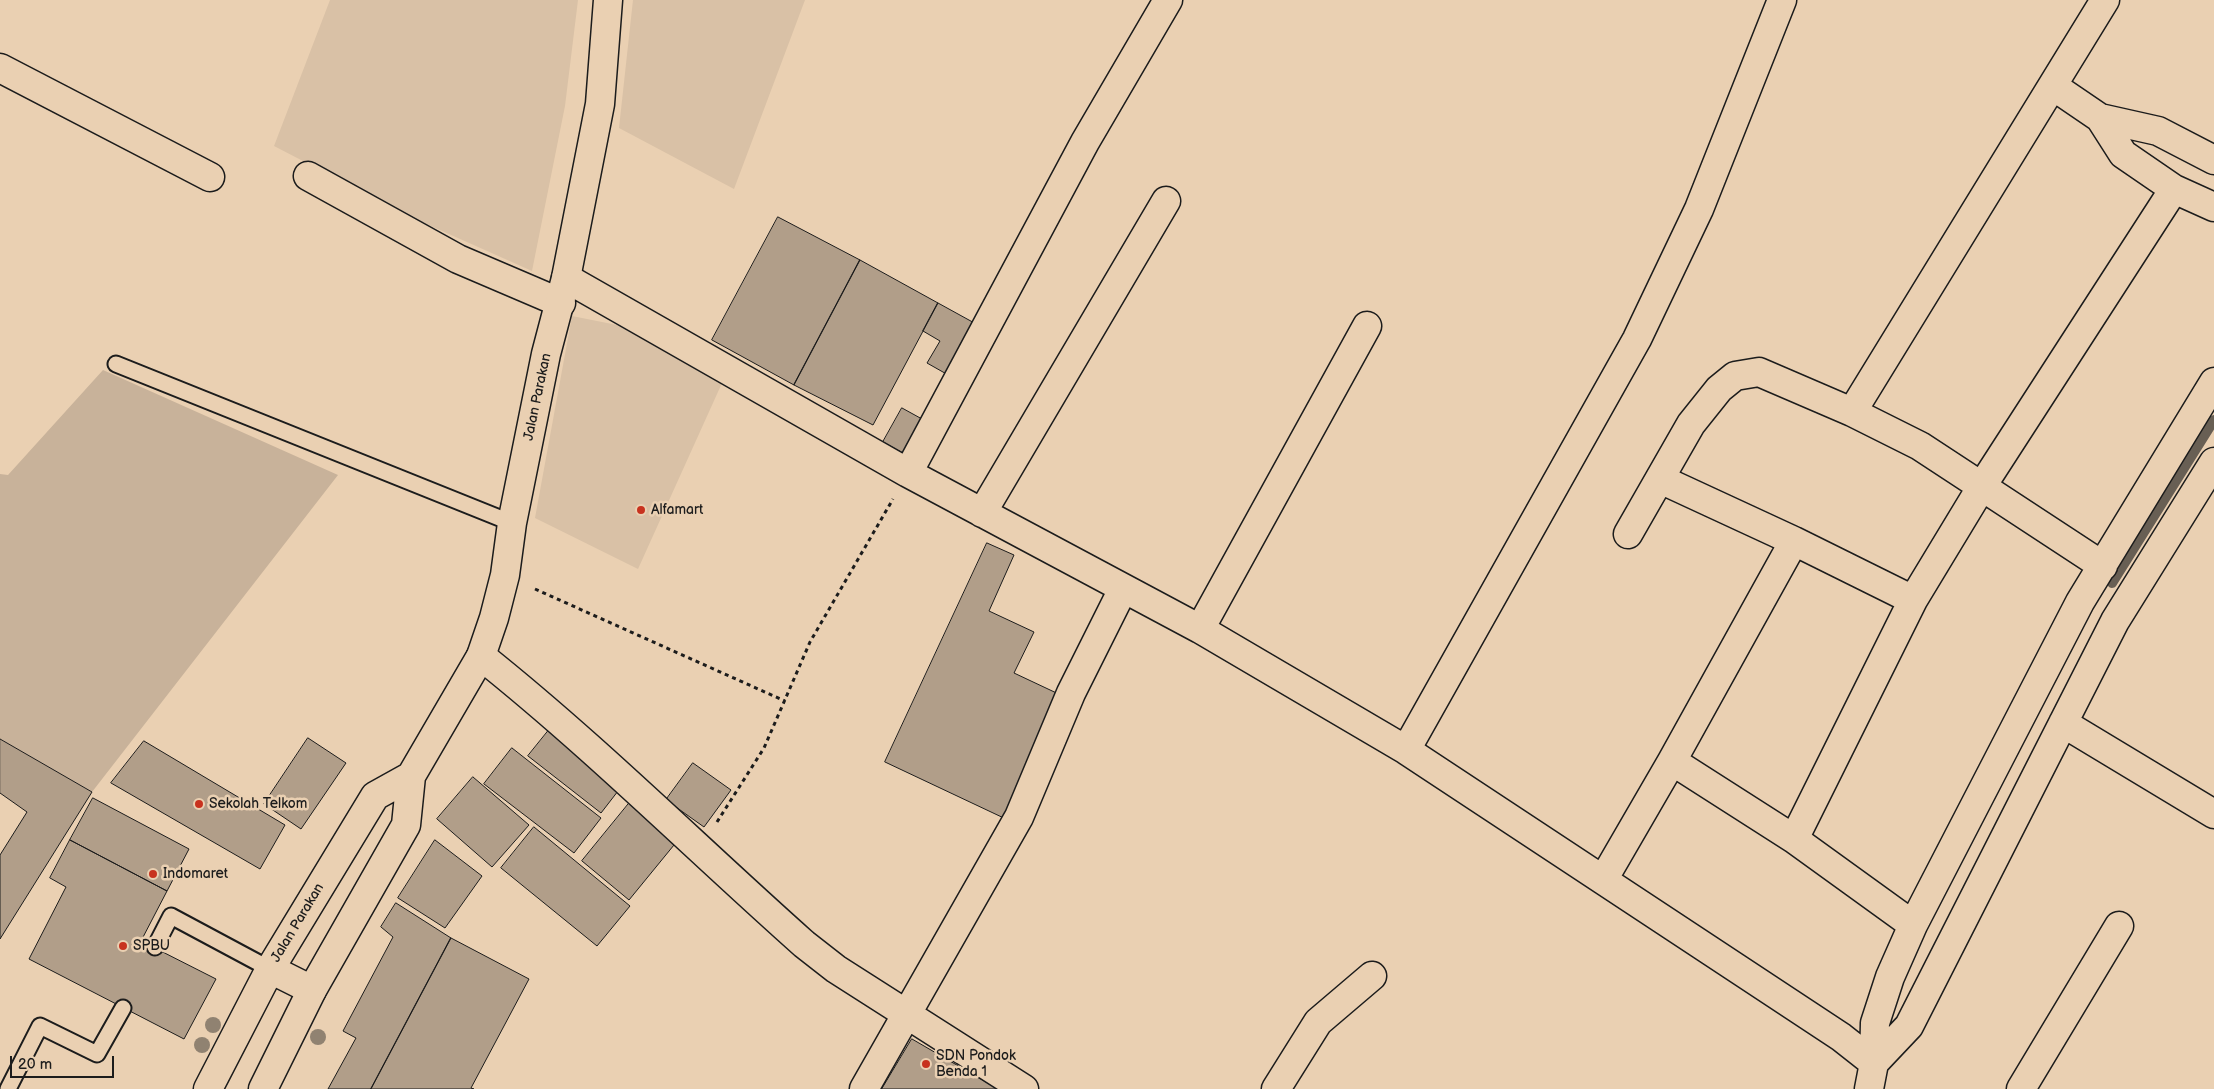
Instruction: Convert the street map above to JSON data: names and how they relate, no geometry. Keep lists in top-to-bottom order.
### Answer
{
  "streets": {
    "street": ["Jalan Parakan"]
  },
  "places": [
    "Alfamart",
    "Sekolah Telkom",
    "Indomaret",
    "SPBU",
    "SDN Pondok Benda 1"
  ],
  "scale_bar": "20 m"
}
